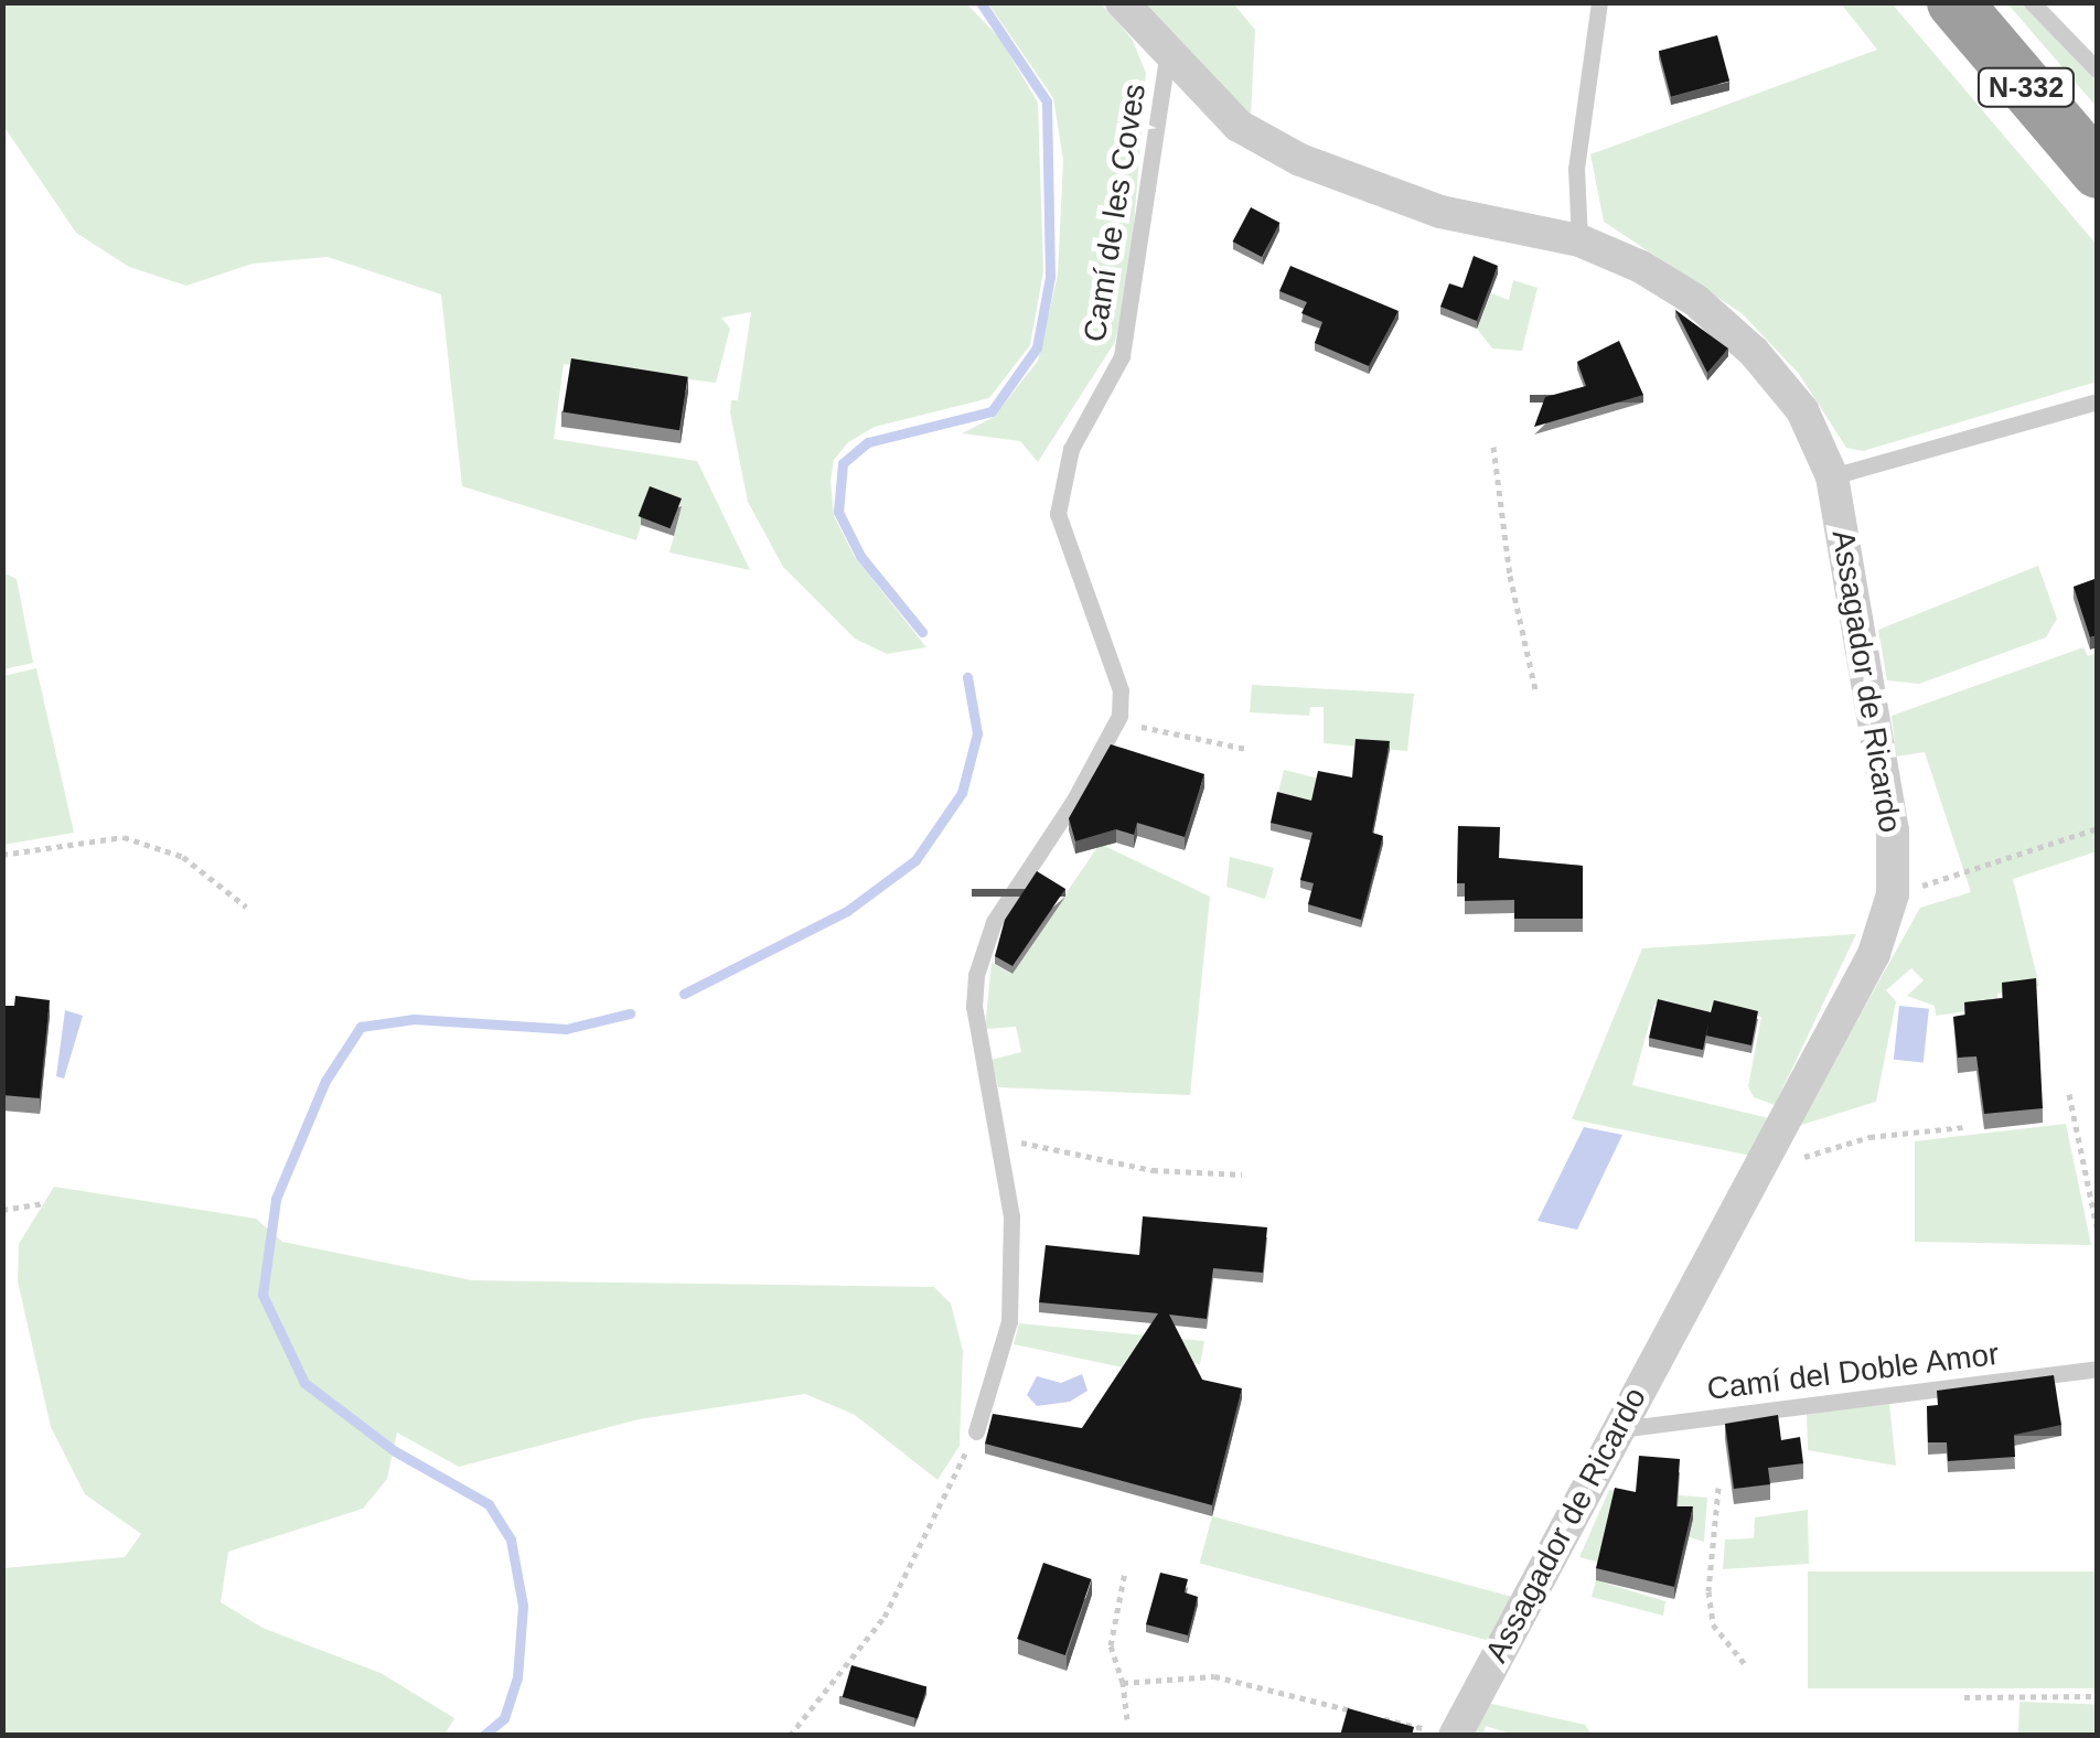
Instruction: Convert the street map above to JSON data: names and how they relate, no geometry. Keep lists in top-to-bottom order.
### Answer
{
  "streets": {
    "highway": ["N-332"],
    "street": ["Assagador de Ricardo"],
    "lane": ["Camí de les Coves", "Camí del Doble Amor"]
  },
  "crossings": [
    ["Camí de les Coves", "Assagador de Ricardo"],
    ["Assagador de Ricardo", "Camí del Doble Amor"]
  ]
}
